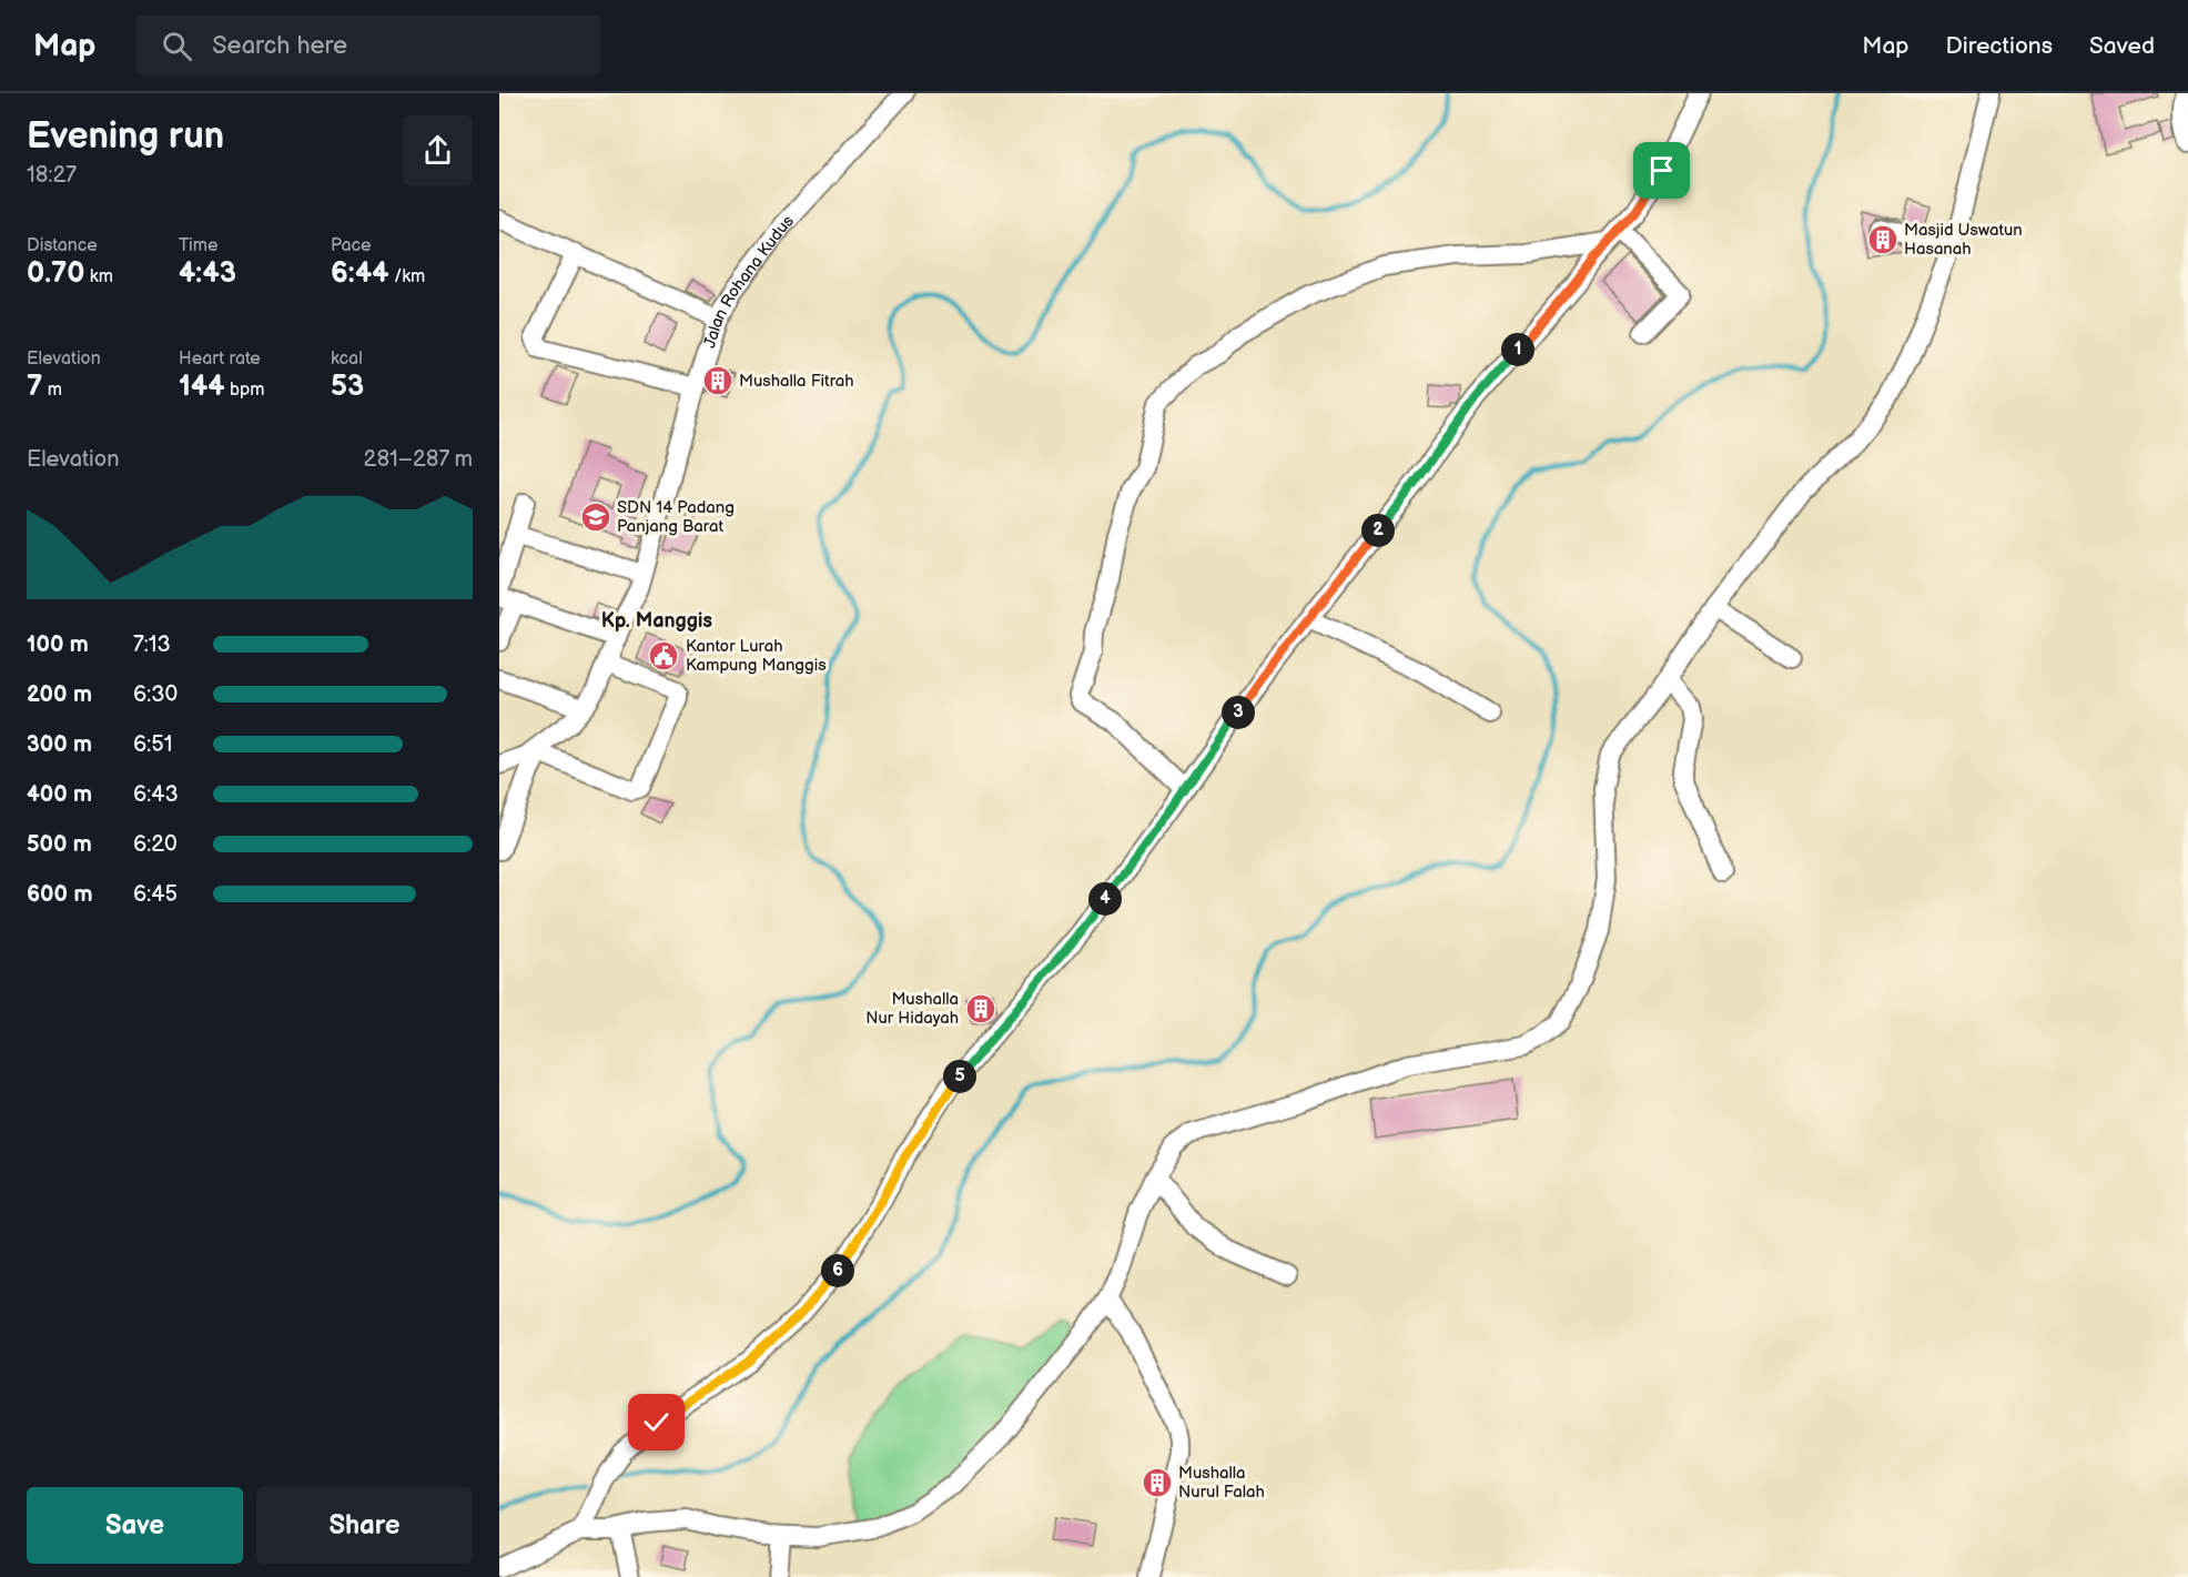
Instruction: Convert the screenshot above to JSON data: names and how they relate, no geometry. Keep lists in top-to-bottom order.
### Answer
{
  "streets": {
    "street": ["Jalan Rohana Kudus"]
  },
  "districts": ["Kp. Manggis"],
  "places": {
    "building": [
      "Masjid Uswatun Hasanah",
      "Mushalla Fitrah",
      "Mushalla Nur Hidayah",
      "Mushalla Nurul Falah"
    ],
    "school or university": ["SDN 14 Padang Panjang Barat"],
    "public building": ["Kantor Lurah Kampung Manggis"]
  },
  "page": {
    "header": "Map",
    "search": "Search here",
    "nav": ["Map", "Directions", "Saved"],
    "heading": ["Evening run", "18:27"],
    "stats": [
      ["Distance", "0.70 km"],
      ["Time", "4:43"],
      ["Pace", "6:44 /km"],
      ["Elevation", "7 m"],
      ["Heart rate", "144 bpm"],
      ["kcal", "53"]
    ],
    "pins": [
      "1",
      "2",
      "3",
      "4",
      "5",
      "6"
    ],
    "chart": ["Elevation", "281–287 m"],
    "list": [
      {
        "name": "100 m",
        "note": "7:13"
      },
      {
        "name": "200 m",
        "note": "6:30"
      },
      {
        "name": "300 m",
        "note": "6:51"
      },
      {
        "name": "400 m",
        "note": "6:43"
      },
      {
        "name": "500 m",
        "note": "6:20"
      },
      {
        "name": "600 m",
        "note": "6:45"
      }
    ],
    "buttons": ["Save", "Share"]
  }
}
